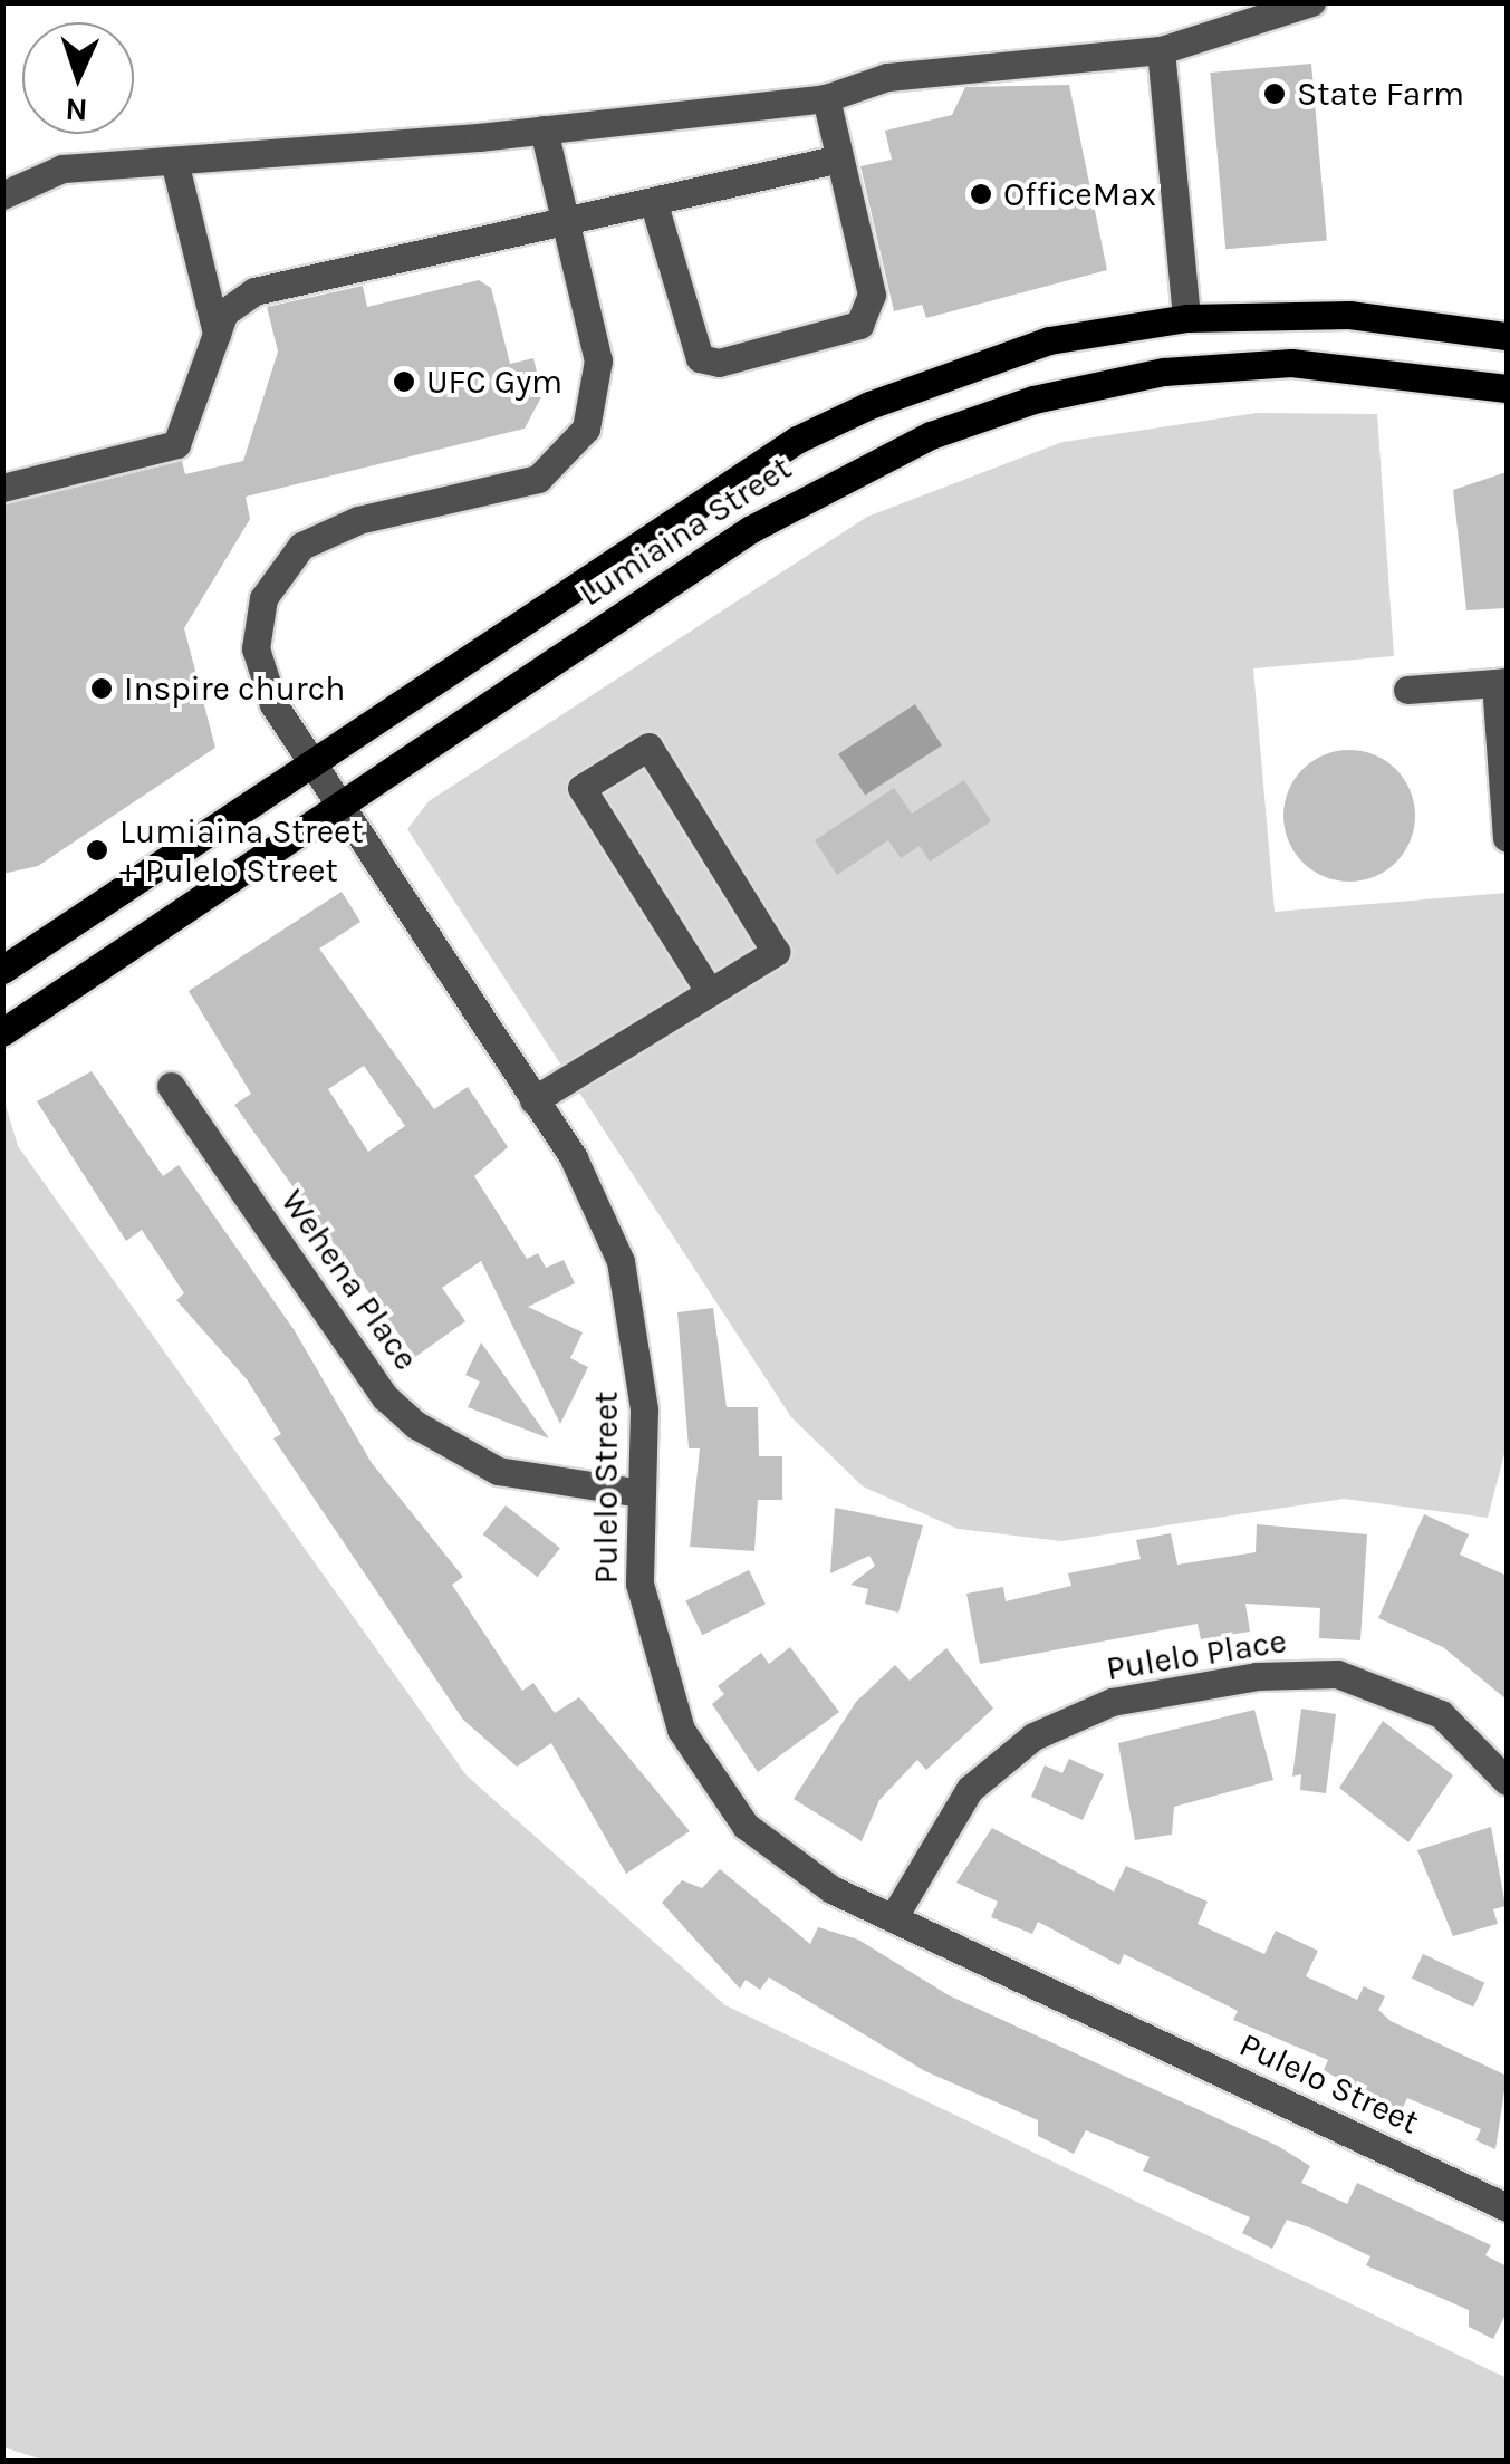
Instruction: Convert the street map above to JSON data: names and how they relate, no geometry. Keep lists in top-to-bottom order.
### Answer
{
  "streets": {
    "main road": ["Lumiaina Street"],
    "street": ["Wehena Place", "Pulelo Street", "Pulelo Place"]
  },
  "crossings": [
    ["Lumiaina Street", "Pulelo Street"],
    ["Wehena Place", "Pulelo Street"],
    ["Pulelo Street", "Pulelo Place"]
  ],
  "places": [
    "State Farm",
    "OfficeMax",
    "UFC Gym",
    "Inspire church",
    "Lumiaina Street + Pulelo Street"
  ],
  "north": "bottom"
}
